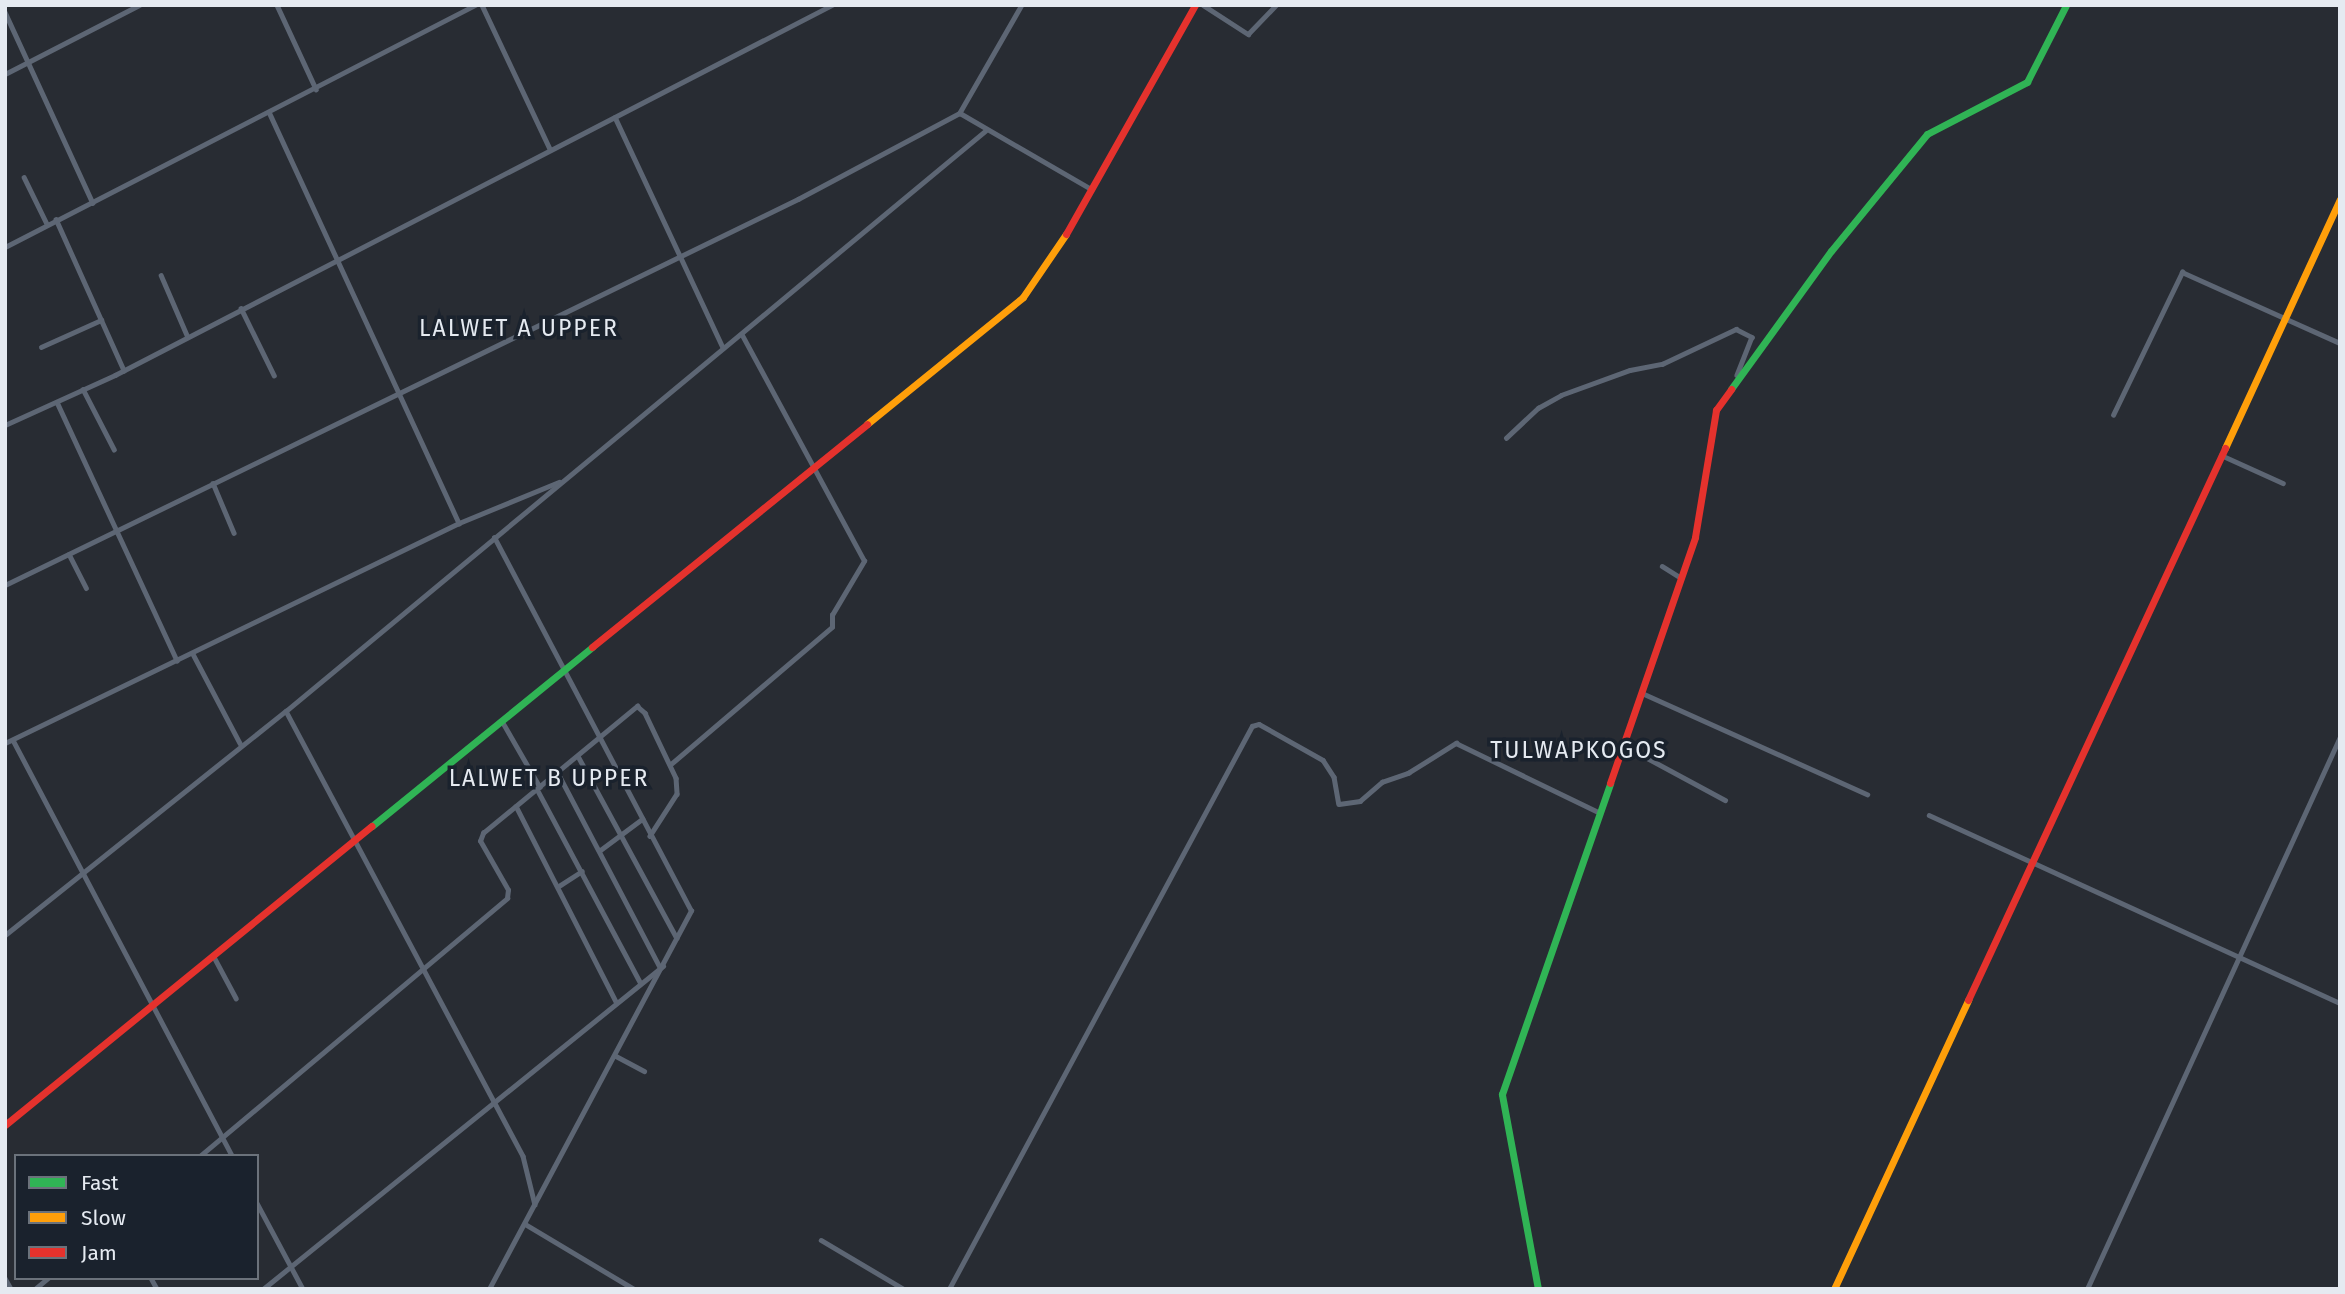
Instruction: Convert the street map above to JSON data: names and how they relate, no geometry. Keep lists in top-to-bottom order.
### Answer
{
  "districts": ["LALWET A UPPER", "TULWAPKOGOS", "LALWET B UPPER"],
  "legend": ["Fast", "Slow", "Jam"]
}
